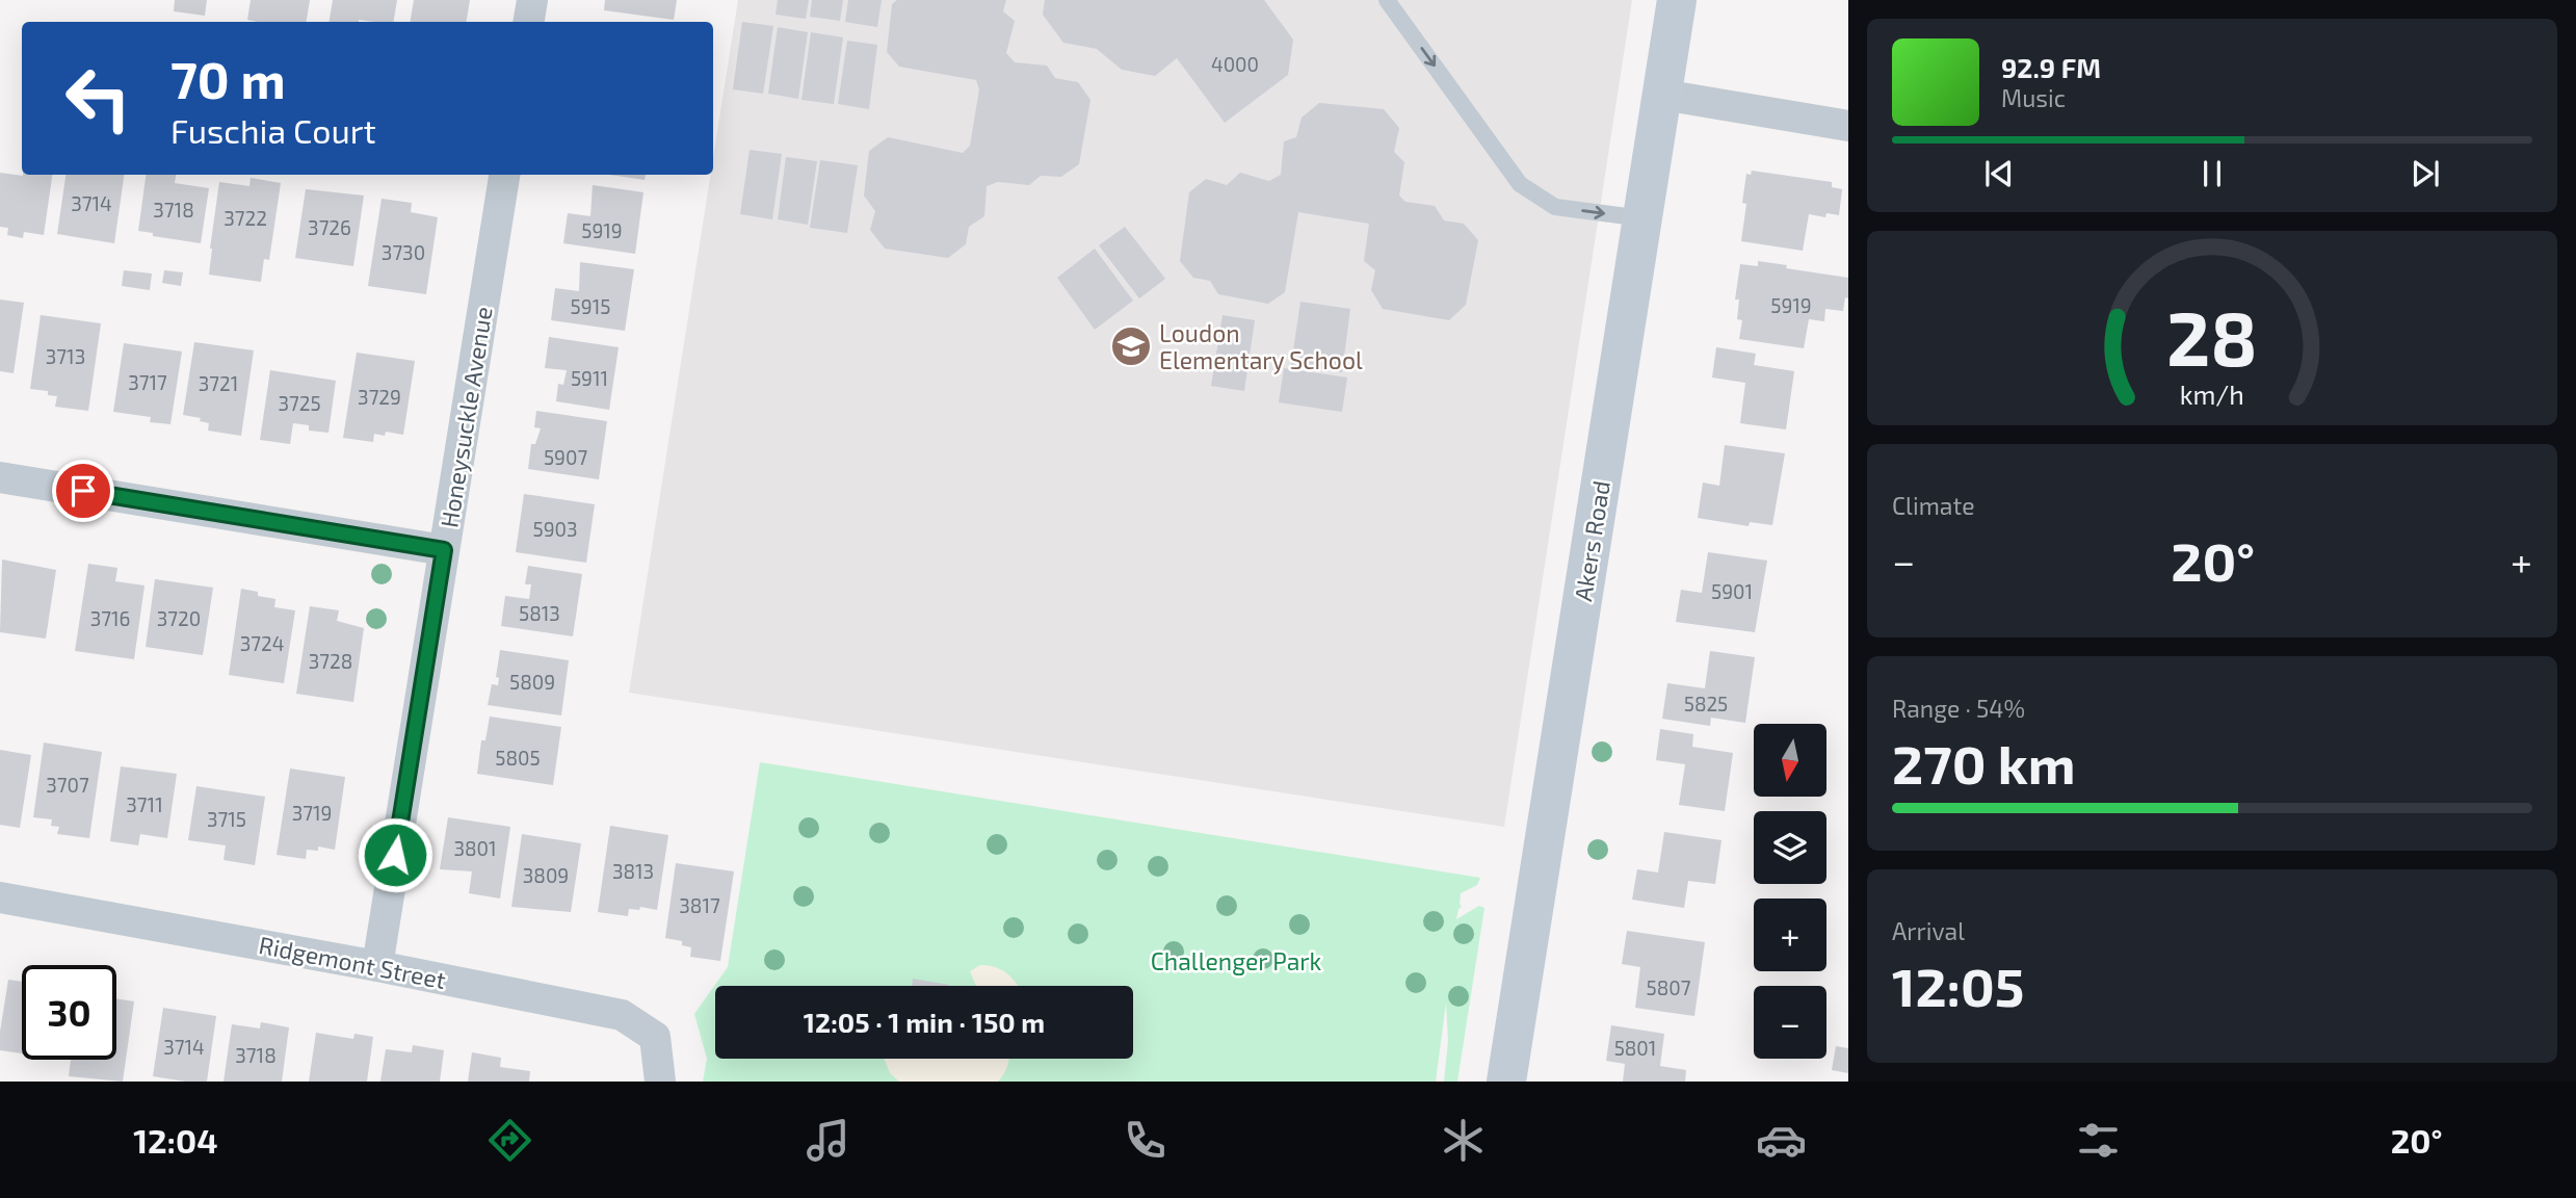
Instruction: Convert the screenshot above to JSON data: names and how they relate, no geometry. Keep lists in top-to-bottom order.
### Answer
{
  "streets": {
    "street": ["Honeysuckle Avenue", "Akers Road", "Ridgemont Street"]
  },
  "crossings": [
    ["Honeysuckle Avenue", "Ridgemont Street"]
  ],
  "parks": ["Challenger Park"],
  "places": {
    "school or university": ["Loudon Elementary School"]
  },
  "house_numbers": [
    "4000",
    "3714",
    "3718",
    "3722",
    "3726",
    "5919",
    "3730",
    "5919",
    "5915",
    "3713",
    "5911",
    "3717",
    "3721",
    "3729",
    "3725",
    "5907",
    "5903",
    "5901",
    "5813",
    "3716",
    "3720",
    "3724",
    "3728",
    "5809",
    "5825",
    "5805",
    "3707",
    "3711",
    "3719",
    "3715",
    "3801",
    "3813",
    "3809",
    "3817",
    "5807",
    "3714",
    "5801",
    "3718"
  ],
  "north": "bottom",
  "page": {
    "turn": ["70 m", "Fuschia Court"],
    "song": ["92.9 FM", "Music"],
    "tile": [
      "Climate",
      ["Range · 54%", "270 km"],
      ["Arrival", "12:05"]
    ],
    "heat": ["−", "20°", "+"],
    "map_buttons": ["+", "−"],
    "limit": "30",
    "trip": "12:05 · 1 min · 150 m",
    "tabs": ["12:04", "20°"],
    "gauge": ["28", "km/h"]
  }
}
